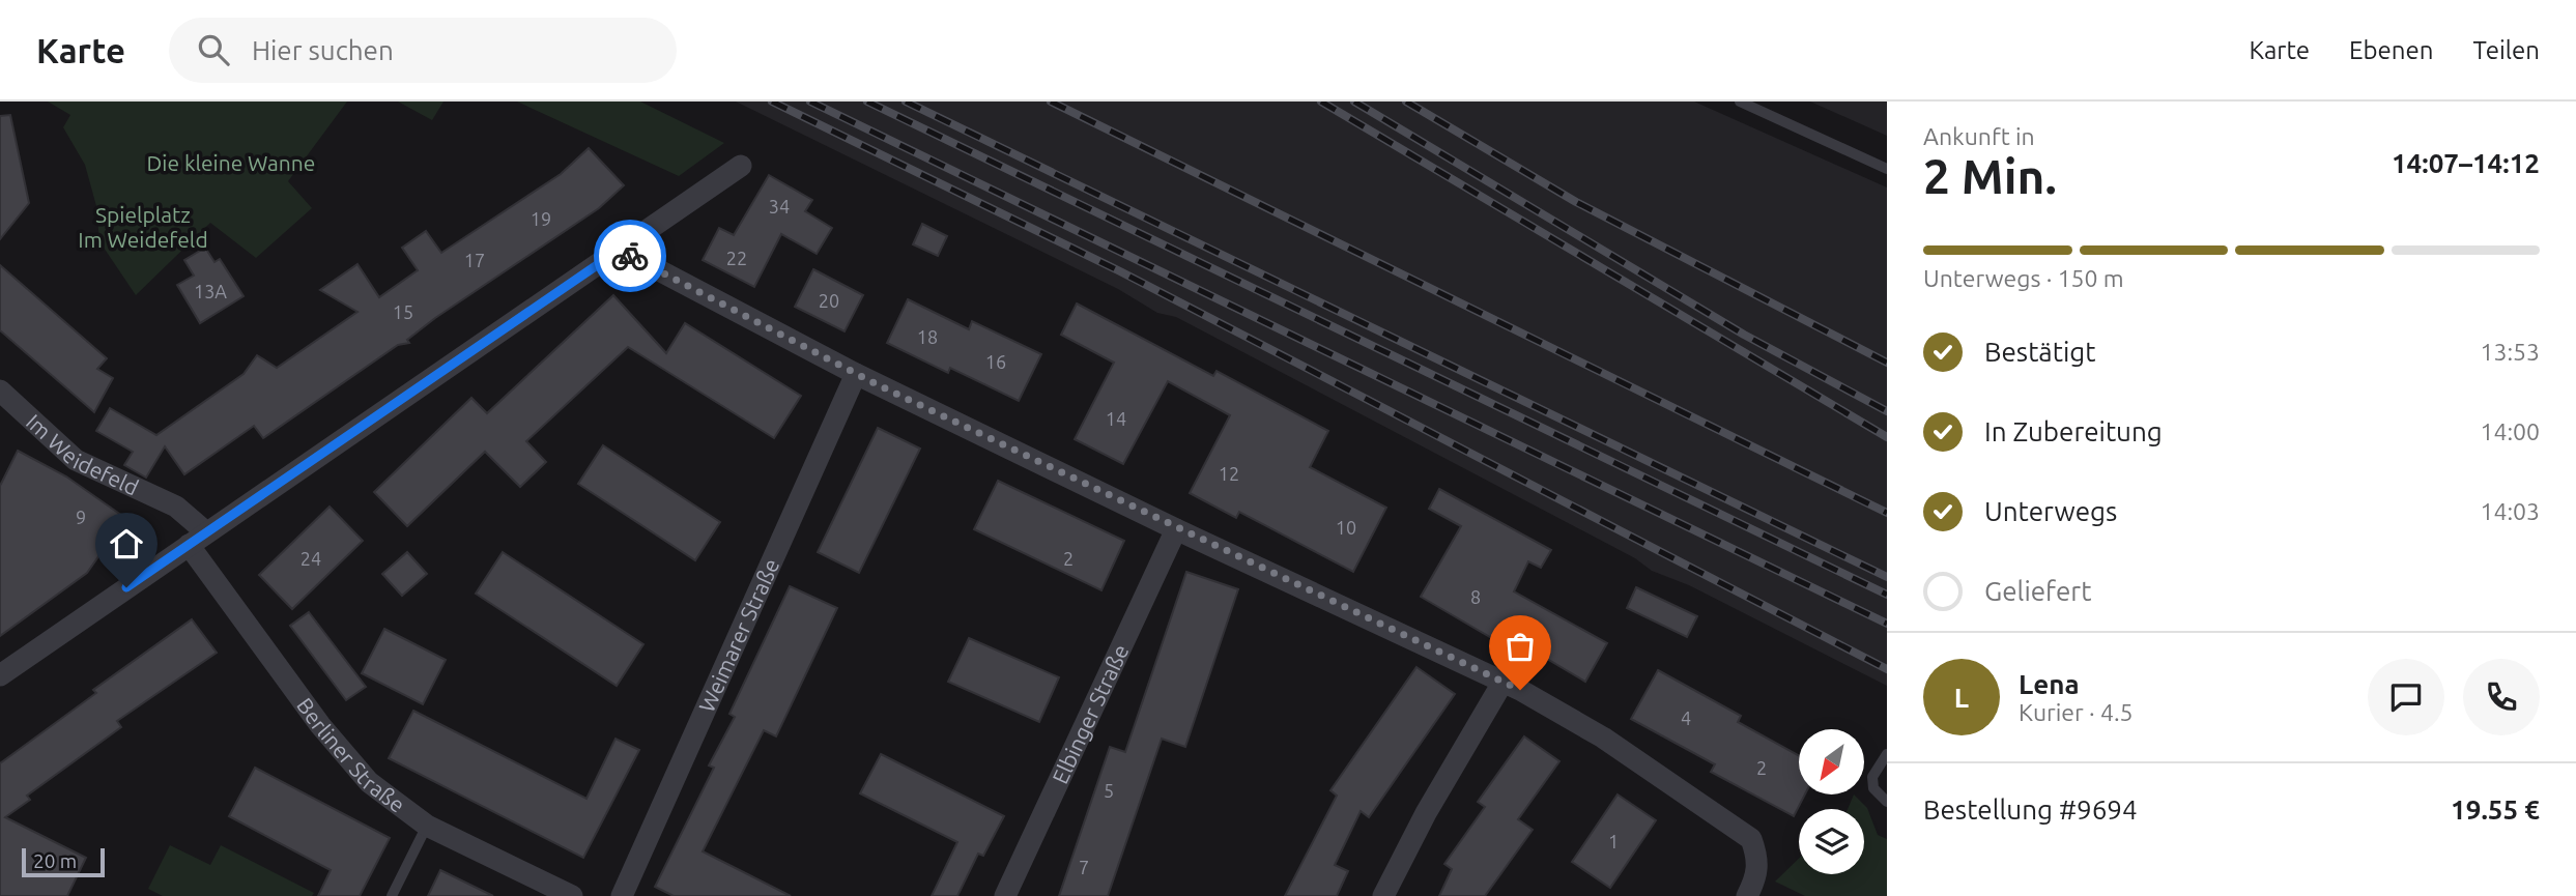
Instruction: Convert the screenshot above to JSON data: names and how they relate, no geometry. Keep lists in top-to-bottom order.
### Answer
{
  "streets": {
    "street": [
      "Im Weidefeld",
      "Weimarer Straße",
      "Elbinger Straße",
      "Berliner Straße"
    ]
  },
  "crossings": [
    ["Im Weidefeld", "Berliner Straße"]
  ],
  "parks": ["Die kleine Wanne", "Spielplatz Im Weidefeld"],
  "house_numbers": [
    "34",
    "19",
    "22",
    "17",
    "13A",
    "20",
    "15",
    "18",
    "16",
    "14",
    "12",
    "9",
    "10",
    "24",
    "2",
    "8",
    "4",
    "2",
    "5",
    "1",
    "7"
  ],
  "scale_bar": "20 m",
  "north": "bottom left",
  "page": {
    "header": "Karte",
    "search": "Hier suchen",
    "nav": ["Karte", "Ebenen", "Teilen"],
    "heading": ["2 Min.", "Ankunft in", "14:07–14:12"],
    "panel": [
      "Lena",
      "Kurier · 4.5",
      "Bestellung #9694",
      "19.55 €"
    ],
    "bar": "Unterwegs · 150 m",
    "list": [
      ["Bestätigt", "13:53"],
      ["In Zubereitung", "14:00"],
      ["Unterwegs", "14:03"],
      "Geliefert"
    ],
    "round": "L",
    "scale": "20 m"
  }
}
